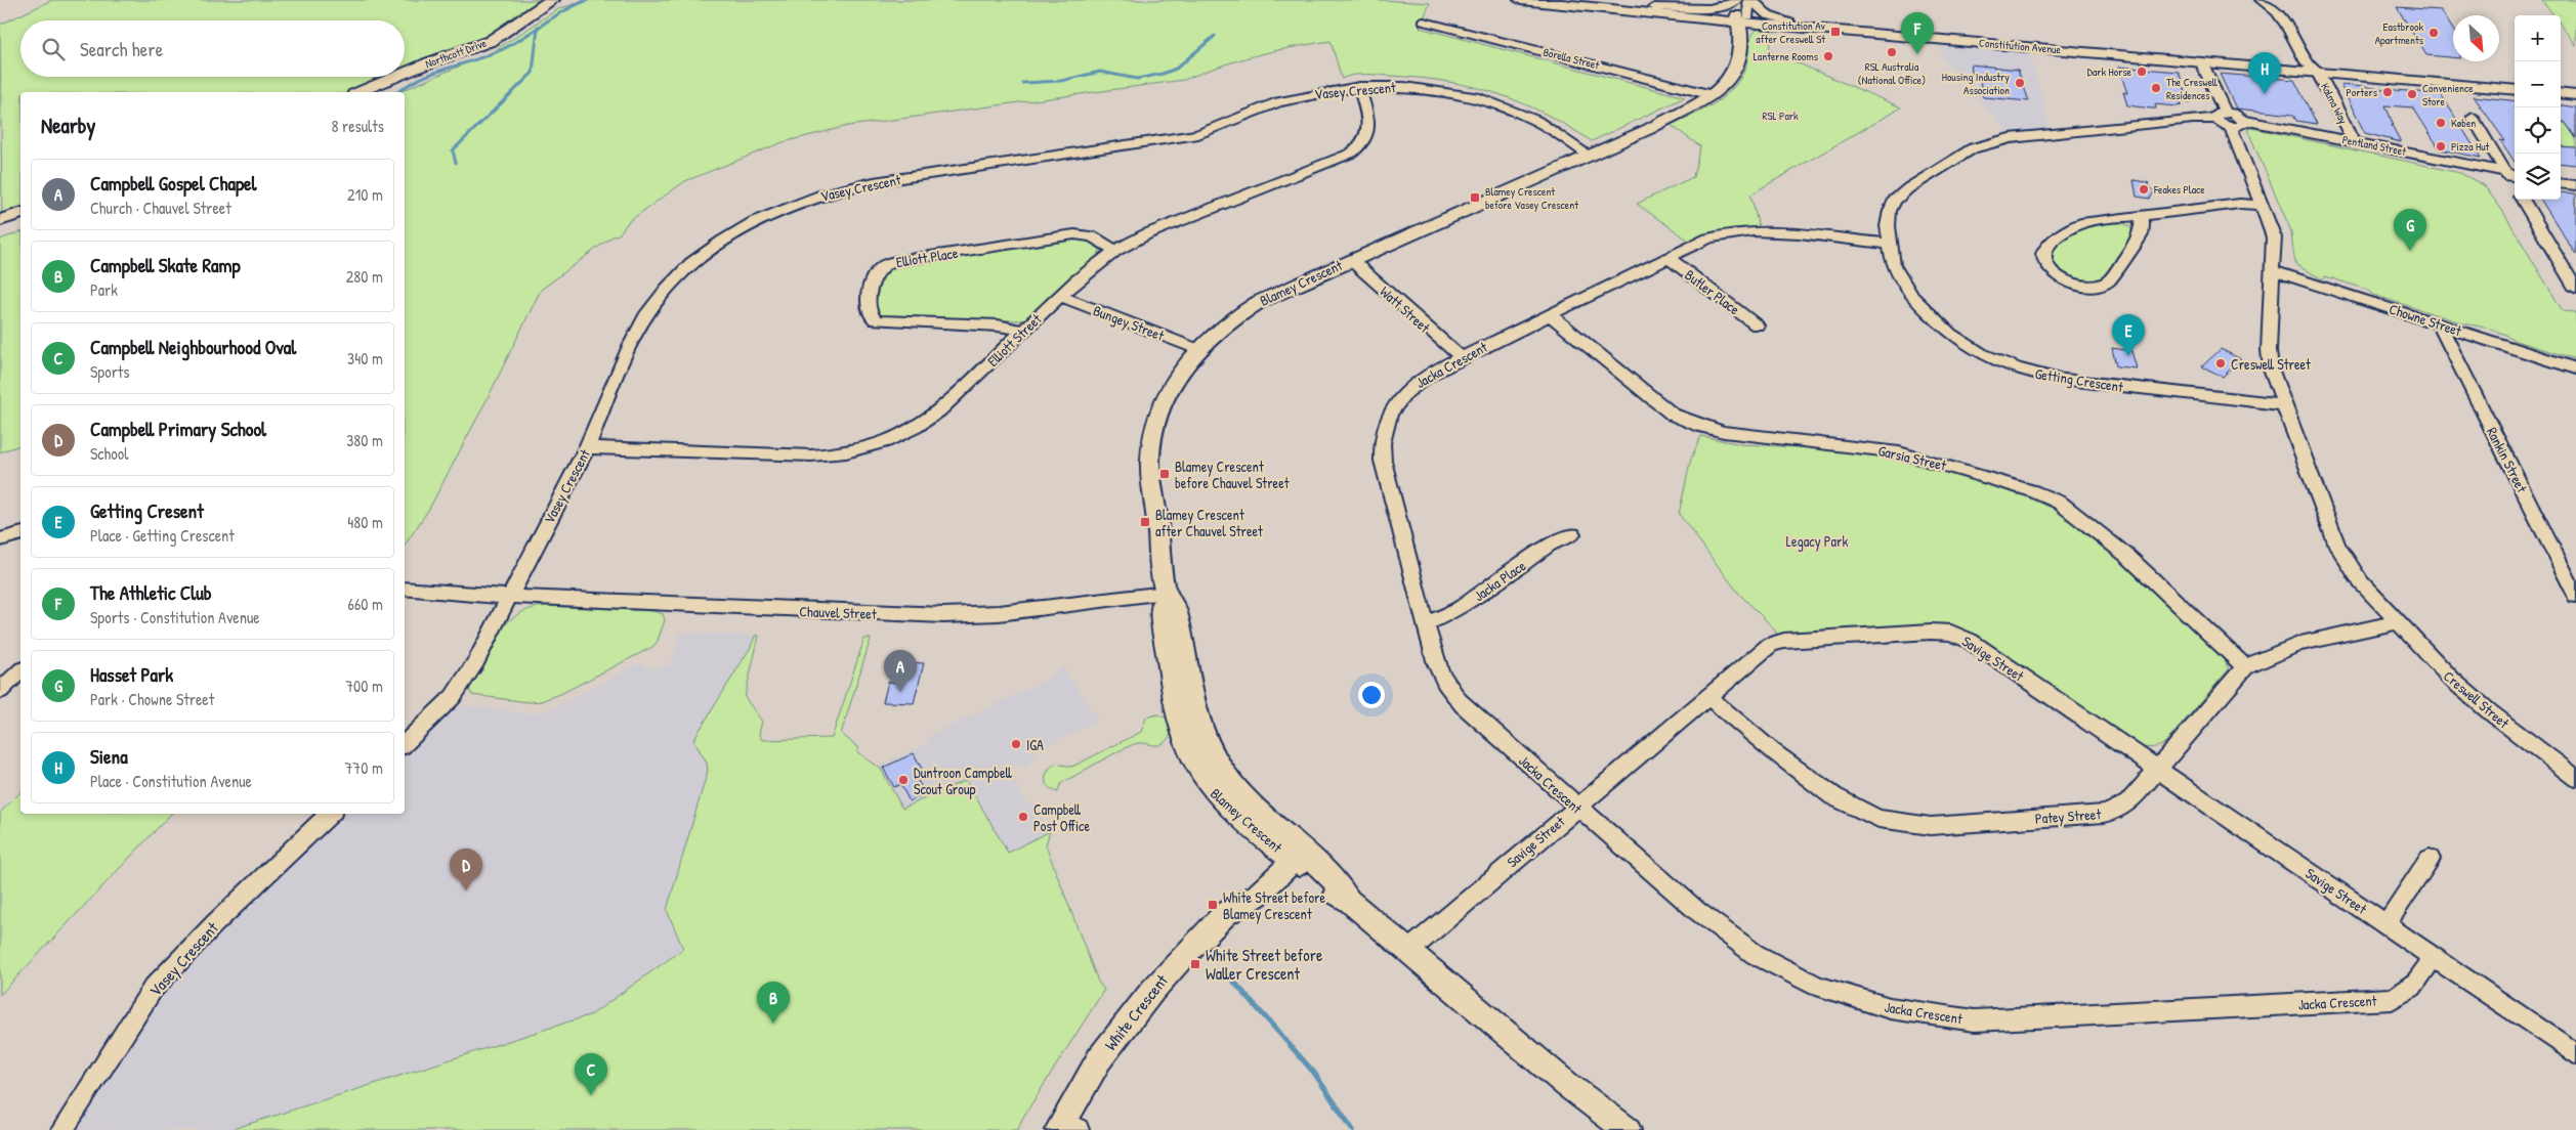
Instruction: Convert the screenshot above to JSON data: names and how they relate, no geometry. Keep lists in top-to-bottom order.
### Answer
{
  "streets": {
    "street": [
      "Constitution Avenue",
      "Northcott Drive",
      "Borella Street",
      "Vasey Crescent",
      "Kalma Way",
      "Pentland Street",
      "Elliott Place",
      "Blamey Crescent",
      "Butler Place",
      "Watt Street",
      "Chowne Street",
      "Bungey Street",
      "Elliott Street",
      "Jacka Crescent",
      "Getting Crescent",
      "Garsia Street",
      "Rankin Street",
      "Jacka Place",
      "Chauvel Street",
      "Savige Street",
      "Creswell Street",
      "Patey Street",
      "White Crescent"
    ]
  },
  "crossings": [
    ["Constitution Avenue", "Kalma Way"],
    ["Constitution Avenue", "Blamey Crescent"],
    ["Borella Street", "Blamey Crescent"],
    ["Vasey Crescent", "Blamey Crescent"],
    ["Vasey Crescent", "Elliott Street"],
    ["Vasey Crescent", "Chauvel Street"],
    ["Kalma Way", "Pentland Street"],
    ["Pentland Street", "Creswell Street"],
    ["Elliott Place", "Elliott Street"],
    ["Blamey Crescent", "Watt Street"],
    ["Blamey Crescent", "Bungey Street"],
    ["Blamey Crescent", "Chauvel Street"],
    ["Blamey Crescent", "Savige Street"],
    ["Blamey Crescent", "White Crescent"],
    ["Butler Place", "Jacka Crescent"],
    ["Watt Street", "Jacka Crescent"],
    ["Chowne Street", "Rankin Street"],
    ["Chowne Street", "Creswell Street"],
    ["Bungey Street", "Elliott Street"],
    ["Jacka Crescent", "Getting Crescent"],
    ["Jacka Crescent", "Garsia Street"],
    ["Jacka Crescent", "Jacka Place"],
    ["Jacka Crescent", "Savige Street"],
    ["Getting Crescent", "Creswell Street"],
    ["Garsia Street", "Patey Street"],
    ["Savige Street", "Patey Street"],
    ["Creswell Street", "Patey Street"]
  ],
  "parks": ["RSL Park", "Legacy Park"],
  "places": {
    "transit": [
      "Constitution Av after Creswell St",
      "Blamey Crescent before Vasey Crescent",
      "Blamey Crescent before Chauvel Street",
      "Blamey Crescent after Chauvel Street",
      "White Street before Blamey Crescent",
      "White Street before Waller Crescent"
    ],
    "other": [
      "Eastbrook Apartments",
      "RSL Australia (National Office)",
      "Lanterne Rooms",
      "Dark Horse",
      "Housing Industry Association",
      "The Creswell Residences",
      "Porters",
      "Convenience Store",
      "Køben",
      "Pizza Hut",
      "Feakes Place",
      "Creswell Street",
      "IGA",
      "Duntroon Campbell Scout Group",
      "Campbell Post Office"
    ]
  },
  "north": "bottom right",
  "page": {
    "pins": [
      "F",
      "H",
      "G",
      "E",
      "A",
      "D",
      "B",
      "C"
    ],
    "map_buttons": ["+", "−"],
    "search": "Search here",
    "heading": ["Nearby", "8 results"],
    "list": [
      {
        "mark": "A",
        "name": "Campbell Gospel Chapel",
        "note": "Church · Chauvel Street",
        "value": "210 m"
      },
      {
        "mark": "B",
        "name": "Campbell Skate Ramp",
        "note": "Park",
        "value": "280 m"
      },
      {
        "mark": "C",
        "name": "Campbell Neighbourhood Oval",
        "note": "Sports",
        "value": "340 m"
      },
      {
        "mark": "D",
        "name": "Campbell Primary School",
        "note": "School",
        "value": "380 m"
      },
      {
        "mark": "E",
        "name": "Getting Cresent",
        "note": "Place · Getting Crescent",
        "value": "480 m"
      },
      {
        "mark": "F",
        "name": "The Athletic Club",
        "note": "Sports · Constitution Avenue",
        "value": "660 m"
      },
      {
        "mark": "G",
        "name": "Hasset Park",
        "note": "Park · Chowne Street",
        "value": "700 m"
      },
      {
        "mark": "H",
        "name": "Siena",
        "note": "Place · Constitution Avenue",
        "value": "770 m"
      }
    ]
  }
}
